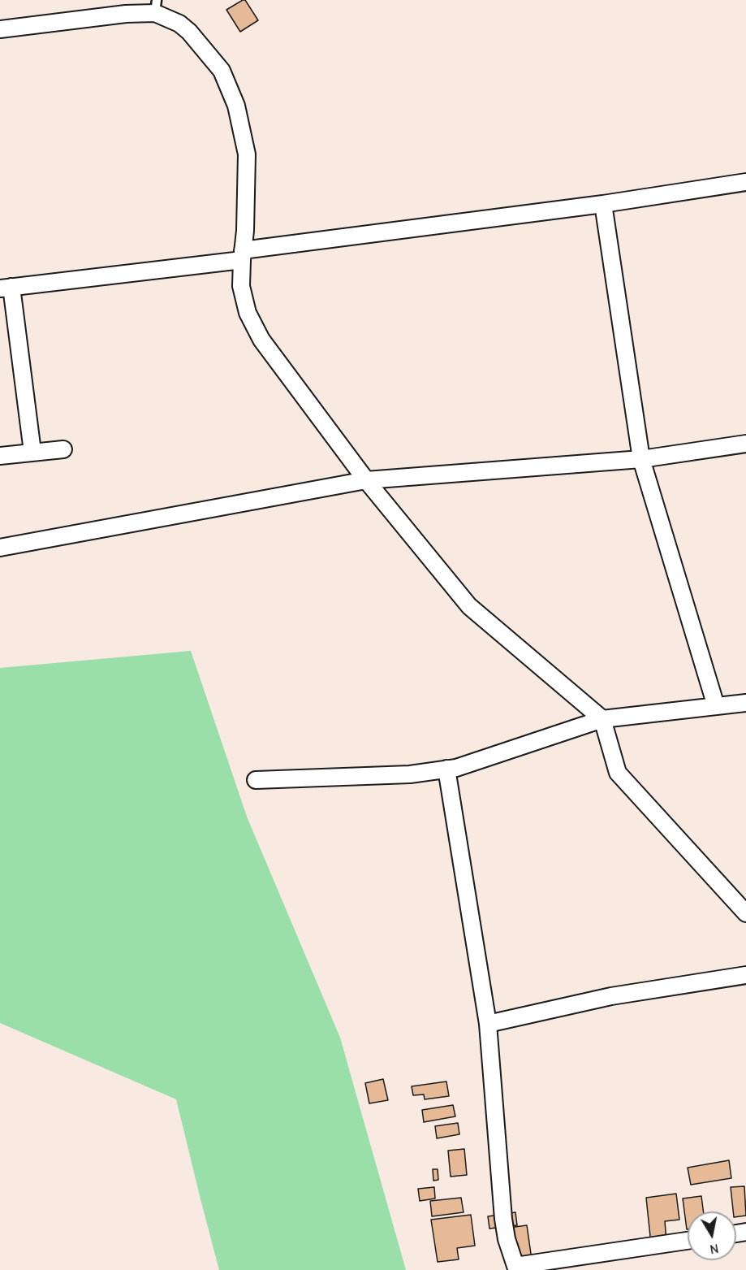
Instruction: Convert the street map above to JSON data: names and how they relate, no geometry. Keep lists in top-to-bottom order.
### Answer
{
  "north": "bottom"
}
